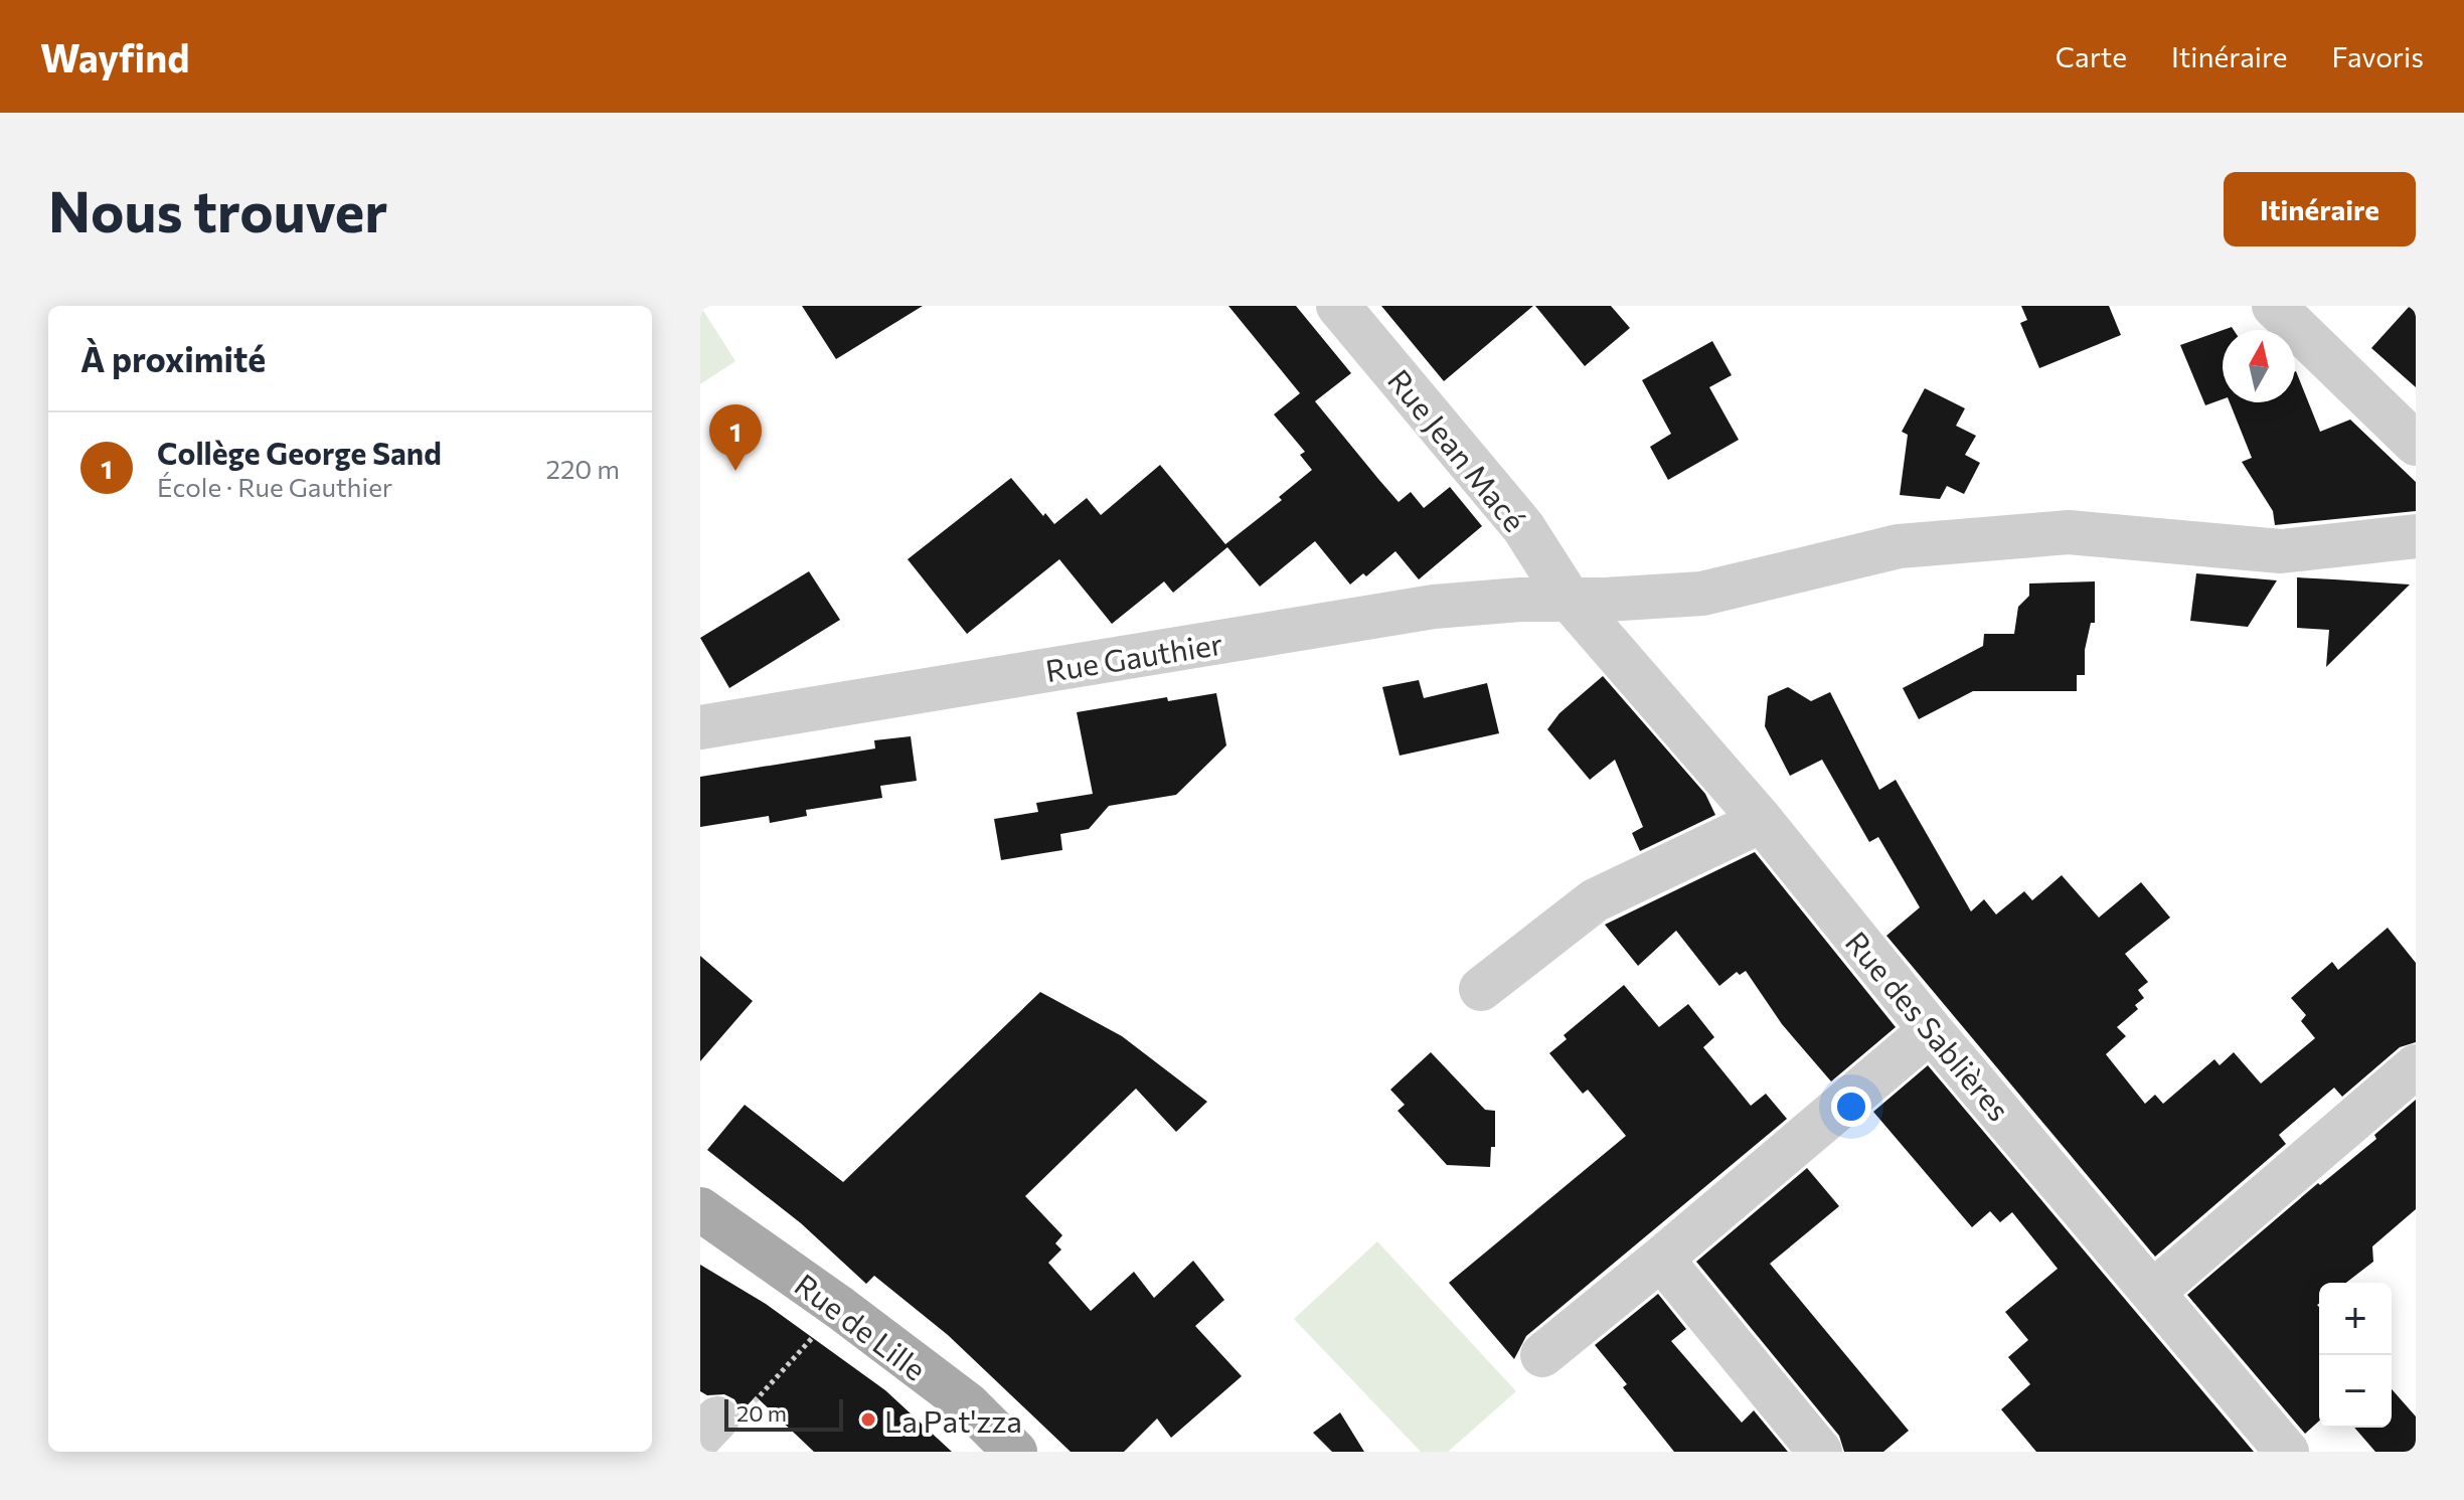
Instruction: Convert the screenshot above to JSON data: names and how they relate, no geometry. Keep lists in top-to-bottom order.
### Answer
{
  "streets": {
    "main road": ["Rue de Lille"],
    "street": ["Rue Jean Macé", "Rue Gauthier", "Rue des Sablières"]
  },
  "crossings": [
    ["Rue Jean Macé", "Rue Gauthier"],
    ["Rue Jean Macé", "Rue des Sablières"],
    ["Rue Gauthier", "Rue des Sablières"]
  ],
  "places": ["La Pat'zza"],
  "scale_bar": "20 m",
  "north": "top",
  "page": {
    "header": "Wayfind",
    "nav": ["Carte", "Itinéraire", "Favoris"],
    "buttons": "Itinéraire",
    "title": "Nous trouver",
    "heading": "À proximité",
    "pins": "1",
    "list": [
      {
        "mark": "1",
        "name": "Collège George Sand",
        "note": "École · Rue Gauthier",
        "value": "220 m"
      }
    ],
    "map_buttons": ["+", "−"],
    "scale": "20 m"
  }
}
